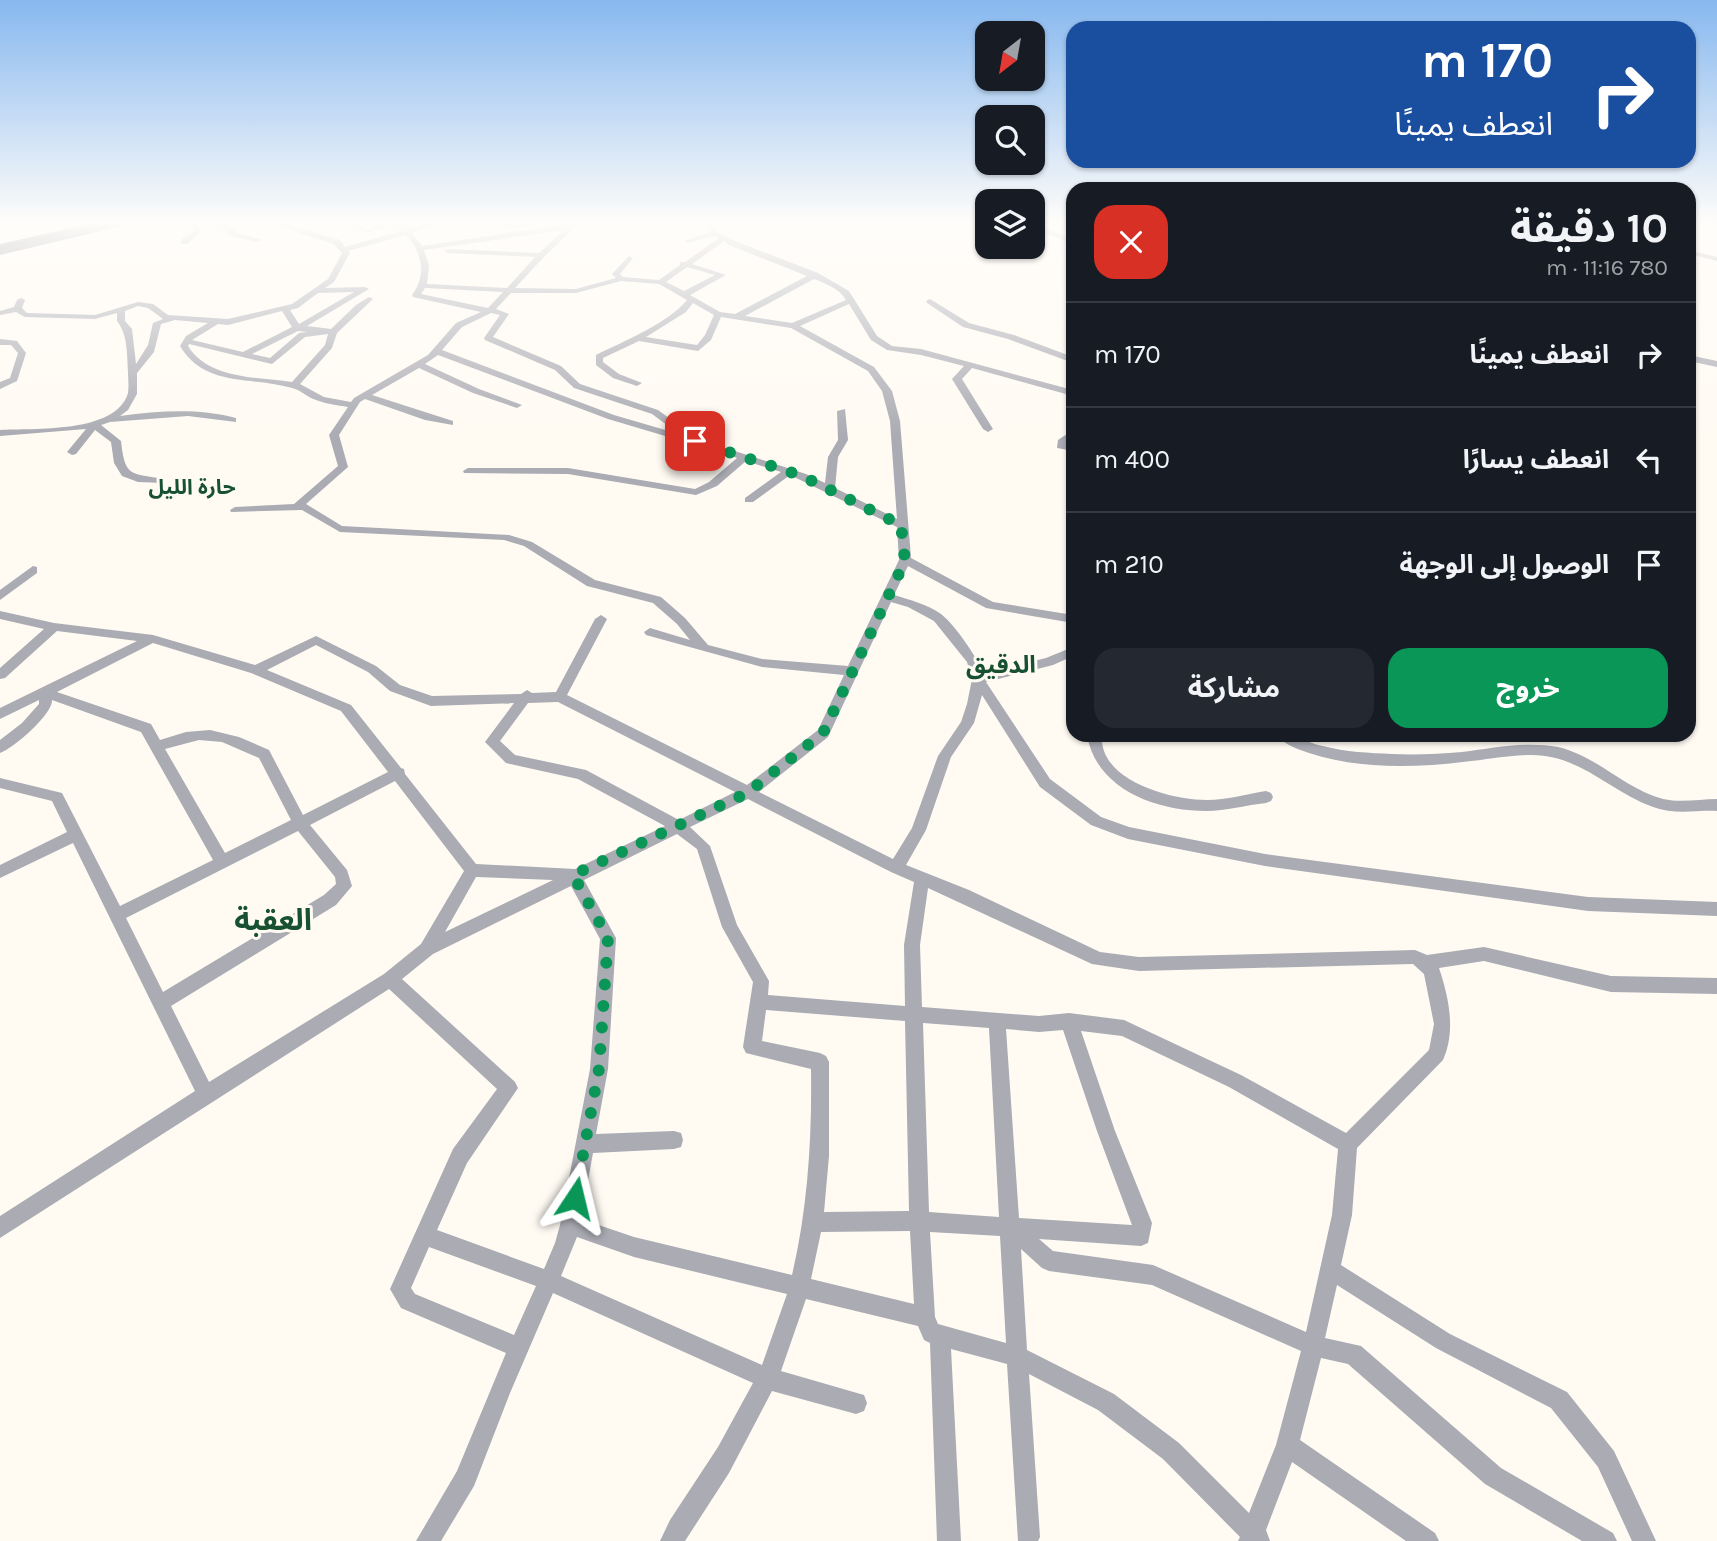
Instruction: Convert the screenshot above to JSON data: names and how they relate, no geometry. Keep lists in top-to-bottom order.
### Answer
{
  "districts": ["حارة الليل", "الدقيق", "العقبة"],
  "north": "bottom left",
  "page": {
    "turn": ["170 m", "انعطف يمينًا"],
    "heading": ["10 دقيقة", "780 m · 11:16"],
    "list": [
      {
        "name": "انعطف يمينًا",
        "value": "170 m"
      },
      {
        "name": "انعطف يسارًا",
        "value": "400 m"
      },
      {
        "name": "الوصول إلى الوجهة",
        "value": "210 m"
      }
    ],
    "buttons": ["خروج", "مشاركة"]
  }
}
